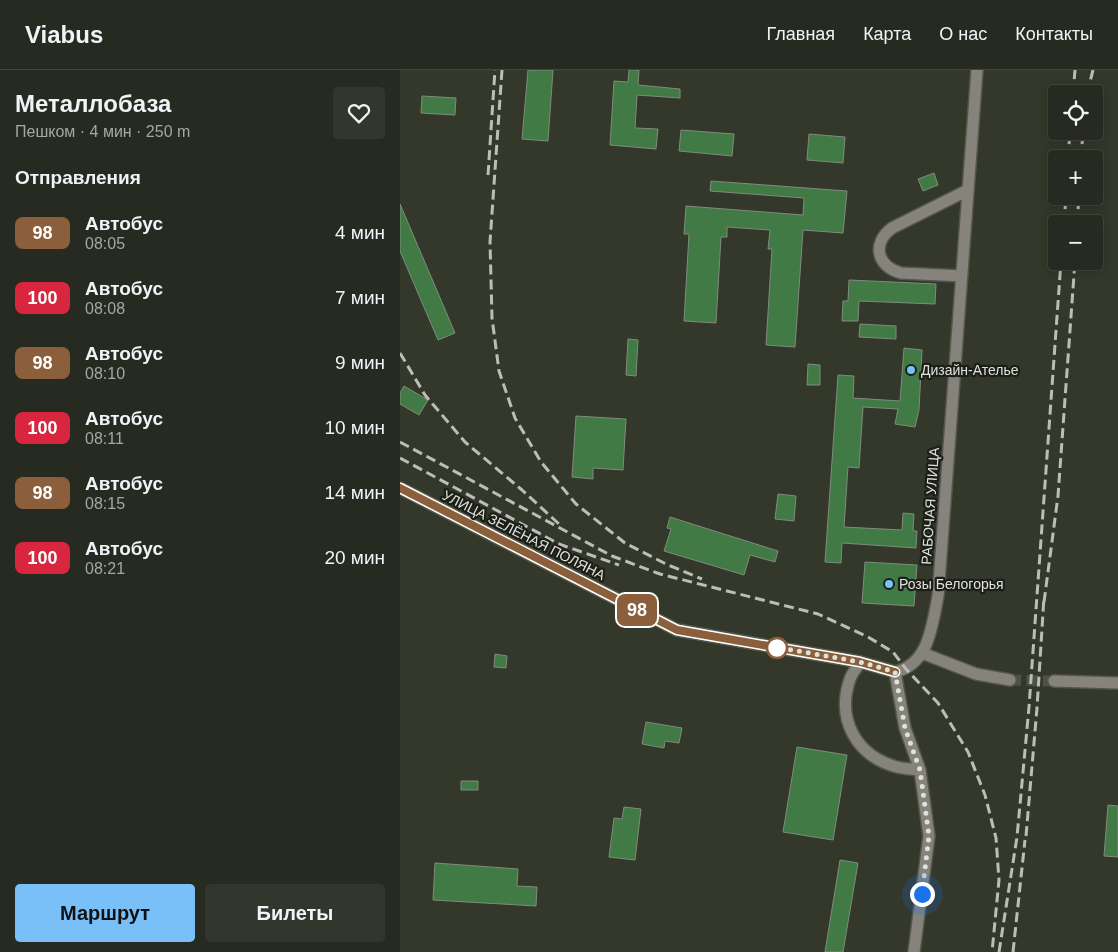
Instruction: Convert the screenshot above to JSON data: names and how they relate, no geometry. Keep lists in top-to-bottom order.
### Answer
{
  "streets": {
    "street": ["РАБОЧАЯ УЛИЦА", "УЛИЦА ЗЕЛЁНАЯ ПОЛЯНА"]
  },
  "crossings": [
    ["РАБОЧАЯ УЛИЦА", "УЛИЦА ЗЕЛЁНАЯ ПОЛЯНА"]
  ],
  "places": ["Дизайн-Ателье", "Розы Белогорья"],
  "lines": ["bus line 98"],
  "page": {
    "header": "Viabus",
    "nav": [
      "Главная",
      "Карта",
      "О нас",
      "Контакты"
    ],
    "heading": [
      ["Металлобаза", "Пешком · 4 мин · 250 m"],
      "Отправления"
    ],
    "on_map": "98",
    "map_buttons": ["+", "−"],
    "list": [
      {
        "mark": "98",
        "name": "Автобус",
        "note": "08:05",
        "value": "4 мин"
      },
      {
        "mark": "100",
        "name": "Автобус",
        "note": "08:08",
        "value": "7 мин"
      },
      {
        "mark": "98",
        "name": "Автобус",
        "note": "08:10",
        "value": "9 мин"
      },
      {
        "mark": "100",
        "name": "Автобус",
        "note": "08:11",
        "value": "10 мин"
      },
      {
        "mark": "98",
        "name": "Автобус",
        "note": "08:15",
        "value": "14 мин"
      },
      {
        "mark": "100",
        "name": "Автобус",
        "note": "08:21",
        "value": "20 мин"
      }
    ],
    "buttons": ["Маршрут", "Билеты"]
  }
}
